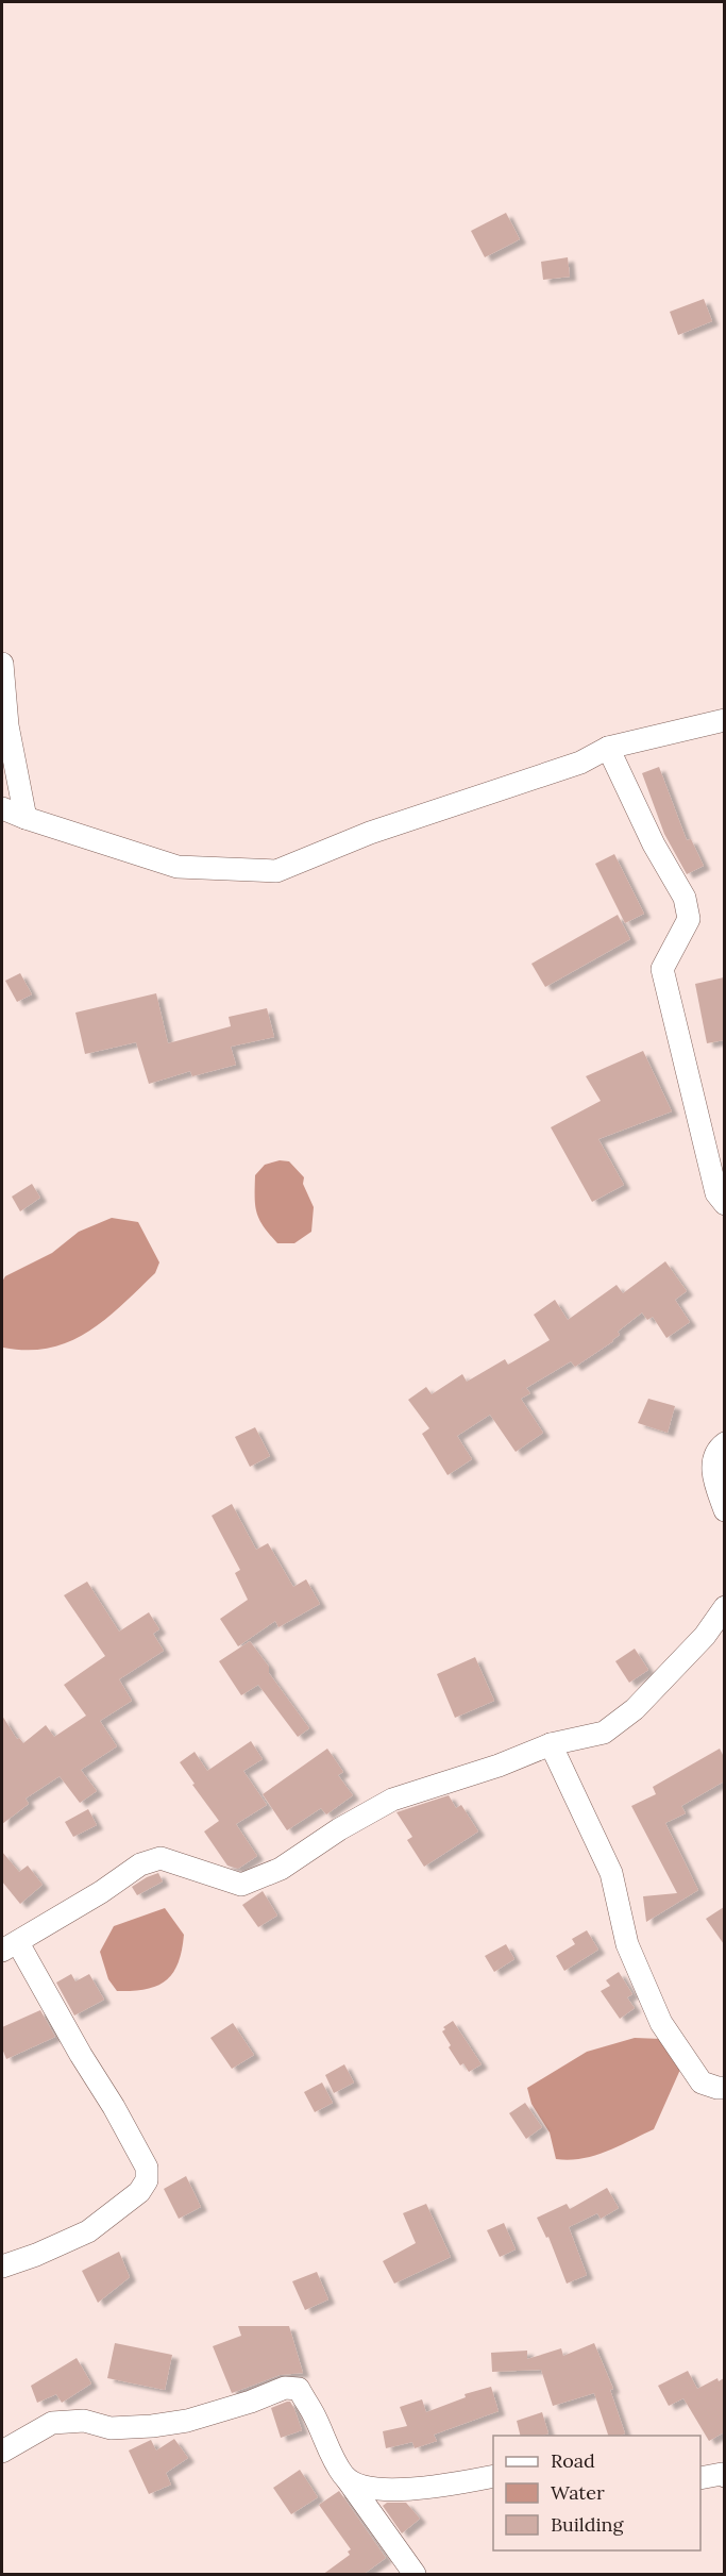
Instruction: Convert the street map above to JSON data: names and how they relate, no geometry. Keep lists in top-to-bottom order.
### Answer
{
  "legend": ["Road", "Water", "Building"]
}
